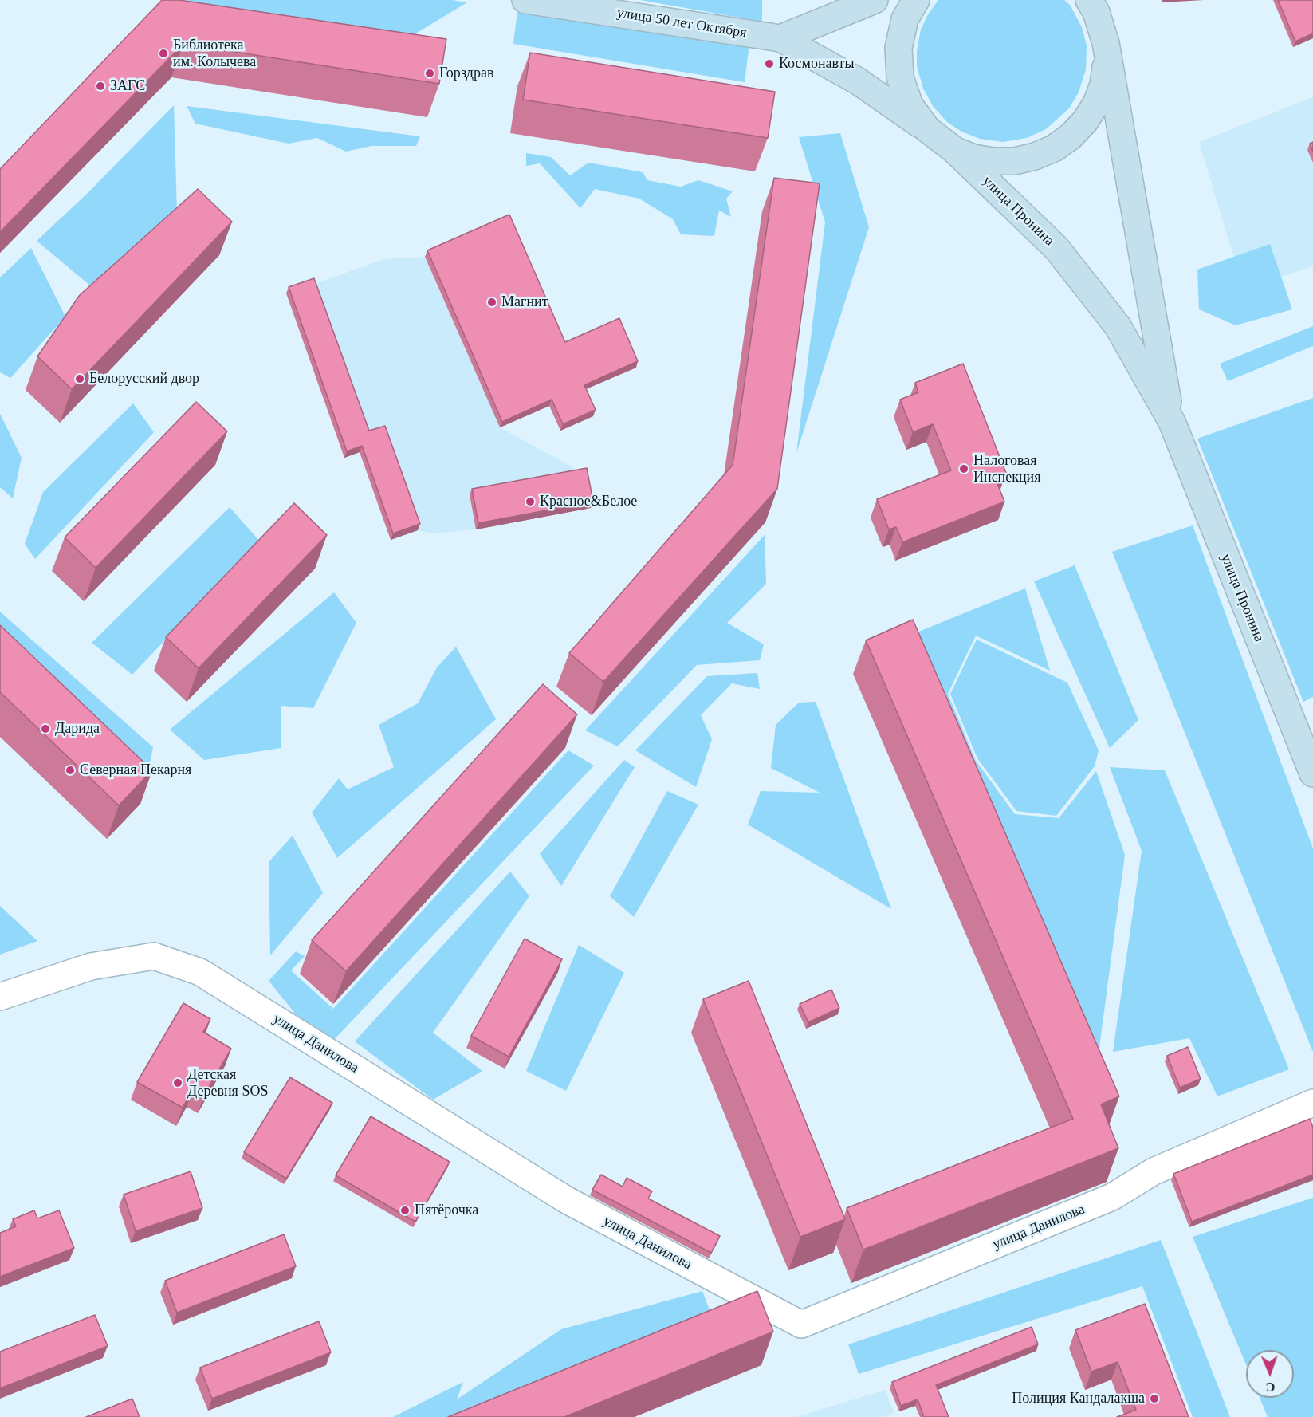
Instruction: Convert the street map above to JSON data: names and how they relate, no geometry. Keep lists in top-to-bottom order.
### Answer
{
  "streets": {
    "main road": ["улица 50 лет Октября", "улица Пронина"],
    "street": ["улица Данилова"]
  },
  "places": [
    "Библиотека им. Колычева",
    "Космонавты",
    "Горздрав",
    "ЗАГС",
    "Магнит",
    "Белорусский двор",
    "Налоговая Инспекция",
    "Красное&Белое",
    "Дарида",
    "Северная Пекарня",
    "Детская Деревня SOS",
    "Пятёрочка",
    "Полиция Кандалакша"
  ],
  "north": "bottom"
}
